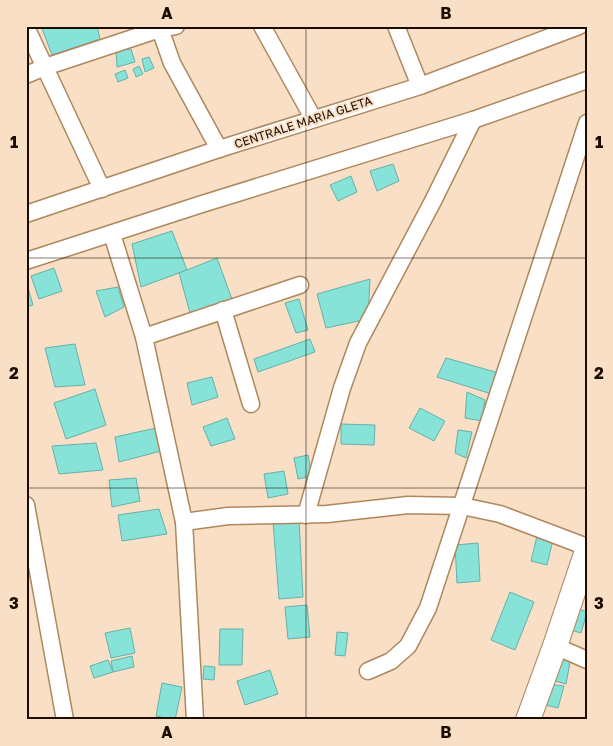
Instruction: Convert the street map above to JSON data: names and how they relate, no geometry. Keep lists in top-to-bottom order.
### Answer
{
  "streets": {
    "street": ["CENTRALE MARIA GLETA"]
  },
  "grid": {
    "columns": ["A", "B"],
    "rows": ["1", "2", "3"]
  }
}
